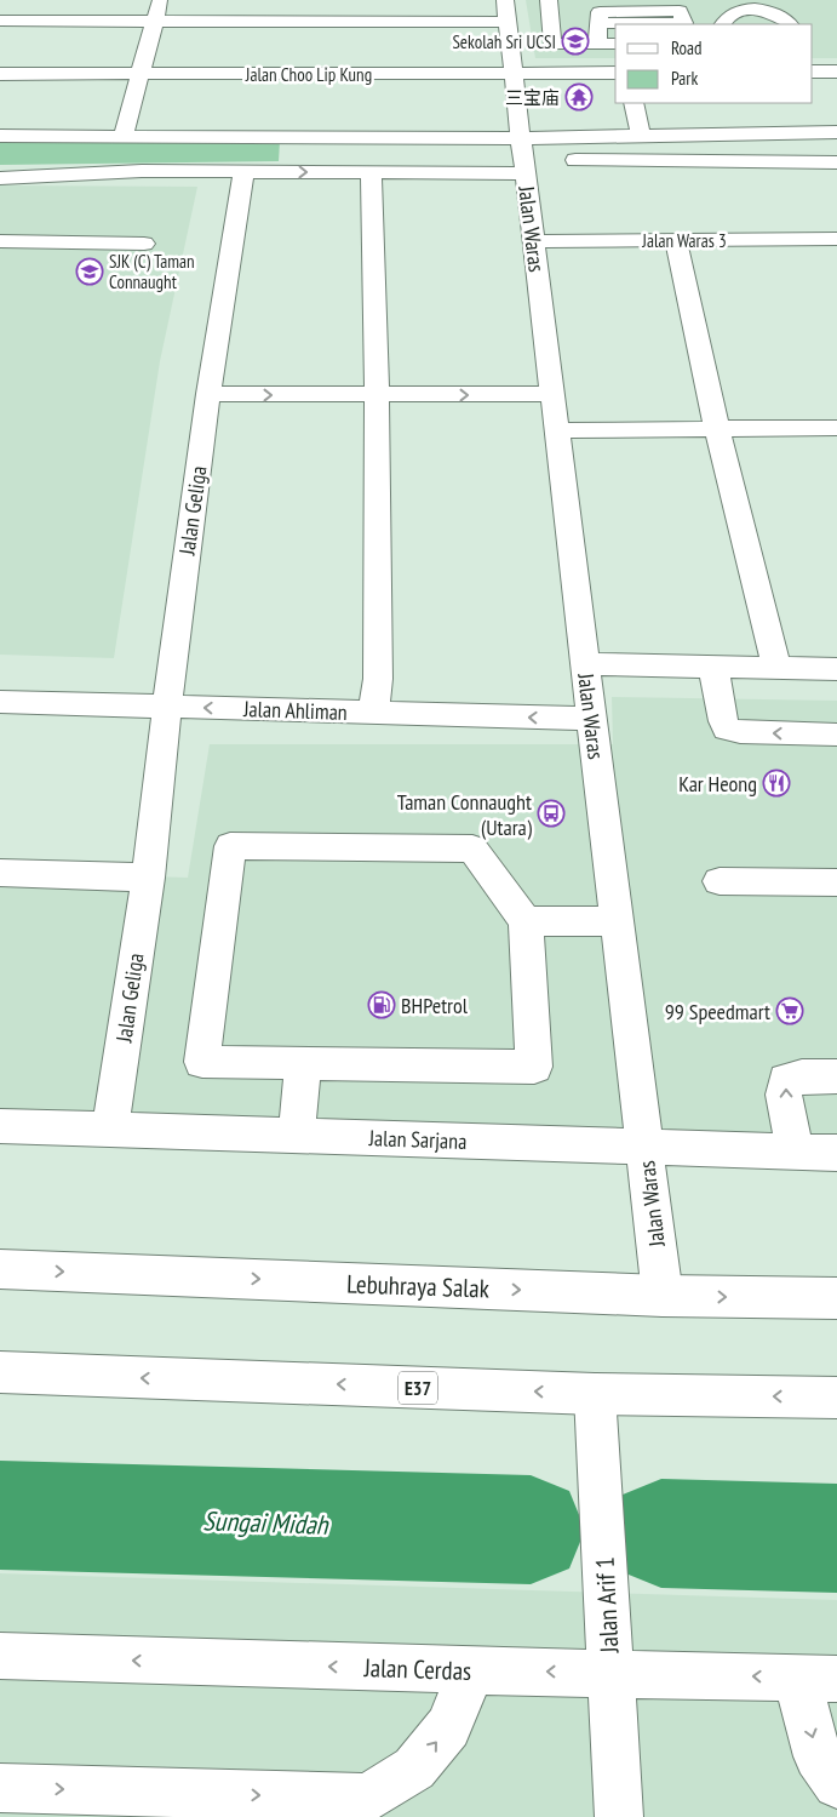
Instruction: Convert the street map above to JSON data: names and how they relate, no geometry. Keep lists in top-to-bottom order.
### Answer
{
  "streets": {
    "main road": [
      "Jalan Choo Lip Kung",
      "Jalan Waras",
      "Jalan Waras 3",
      "Jalan Geliga",
      "Jalan Ahliman",
      "Jalan Sarjana",
      "Lebuhraya Salak",
      "E37",
      "Jalan Arif 1",
      "Jalan Cerdas"
    ]
  },
  "crossings": [
    ["Jalan Choo Lip Kung", "Jalan Waras"],
    ["Jalan Waras", "Jalan Waras 3"],
    ["Jalan Waras", "Jalan Ahliman"],
    ["Jalan Waras", "Jalan Sarjana"],
    ["Jalan Waras", "Lebuhraya Salak"],
    ["Jalan Geliga", "Jalan Ahliman"],
    ["Jalan Geliga", "Jalan Sarjana"],
    ["E37", "Jalan Arif 1"],
    ["Jalan Arif 1", "Jalan Cerdas"]
  ],
  "one_way": ["Jalan Ahliman"],
  "water": ["Sungai Midah"],
  "places": {
    "school or university": ["Sekolah Sri UCSI", "SJK (C) Taman Connaught"],
    "temple": ["三宝庙"],
    "restaurant": ["Kar Heong"],
    "bus stop": ["Taman Connaught (Utara)"],
    "fuel station": ["BHPetrol"],
    "supermarket": ["99 Speedmart"]
  },
  "legend": ["Road", "Park"]
}
